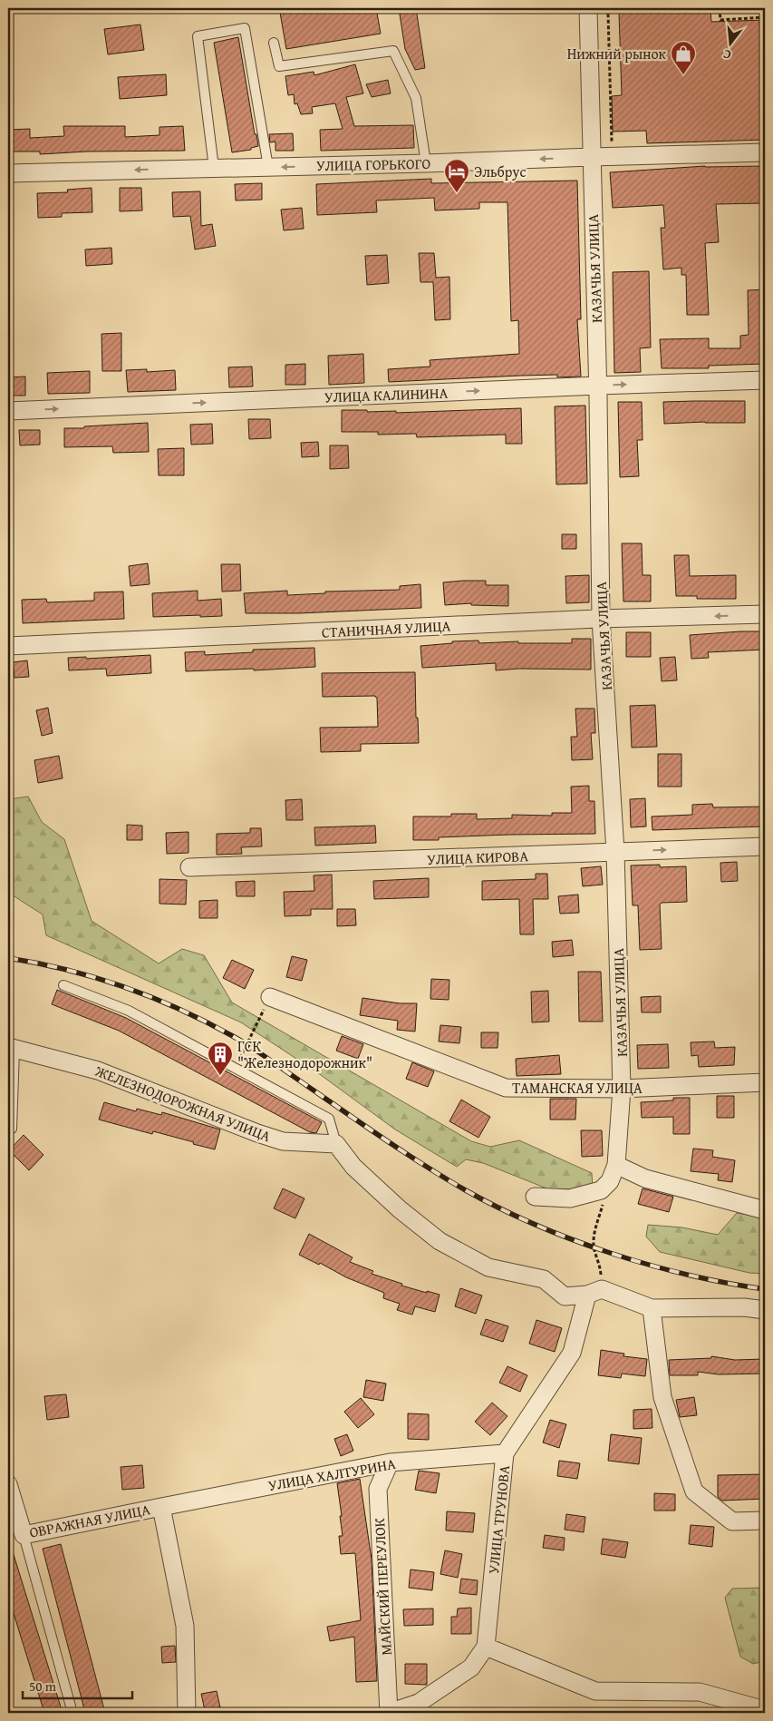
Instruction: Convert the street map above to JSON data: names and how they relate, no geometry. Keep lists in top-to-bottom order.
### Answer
{
  "streets": {
    "street": [
      "УЛИЦА ГОРЬКОГО",
      "КАЗАЧЬЯ УЛИЦА",
      "УЛИЦА КАЛИНИНА",
      "СТАНИЧНАЯ УЛИЦА",
      "УЛИЦА КИРОВА",
      "ТАМАНСКАЯ УЛИЦА",
      "ЖЕЛЕЗНОДОРОЖНАЯ УЛИЦА",
      "УЛИЦА ХАЛТУРИНА",
      "УЛИЦА ТРУНОВА",
      "ОВРАЖНАЯ УЛИЦА",
      "МАЙСКИЙ ПЕРЕУЛОК"
    ]
  },
  "crossings": [
    ["УЛИЦА ГОРЬКОГО", "КАЗАЧЬЯ УЛИЦА"],
    ["КАЗАЧЬЯ УЛИЦА", "УЛИЦА КАЛИНИНА"],
    ["КАЗАЧЬЯ УЛИЦА", "СТАНИЧНАЯ УЛИЦА"],
    ["КАЗАЧЬЯ УЛИЦА", "УЛИЦА КИРОВА"],
    ["КАЗАЧЬЯ УЛИЦА", "ТАМАНСКАЯ УЛИЦА"],
    ["УЛИЦА ХАЛТУРИНА", "УЛИЦА ТРУНОВА"],
    ["УЛИЦА ХАЛТУРИНА", "ОВРАЖНАЯ УЛИЦА"],
    ["УЛИЦА ХАЛТУРИНА", "МАЙСКИЙ ПЕРЕУЛОК"],
    ["УЛИЦА ТРУНОВА", "МАЙСКИЙ ПЕРЕУЛОК"]
  ],
  "one_way": ["УЛИЦА ГОРЬКОГО", "УЛИЦА КАЛИНИНА"],
  "places": {
    "shop": ["Нижний рынок"],
    "hotel": ["Эльбрус"],
    "building": ["ГСК \"Железнодорожник\""]
  },
  "scale_bar": "50 m",
  "north": "bottom"
}
